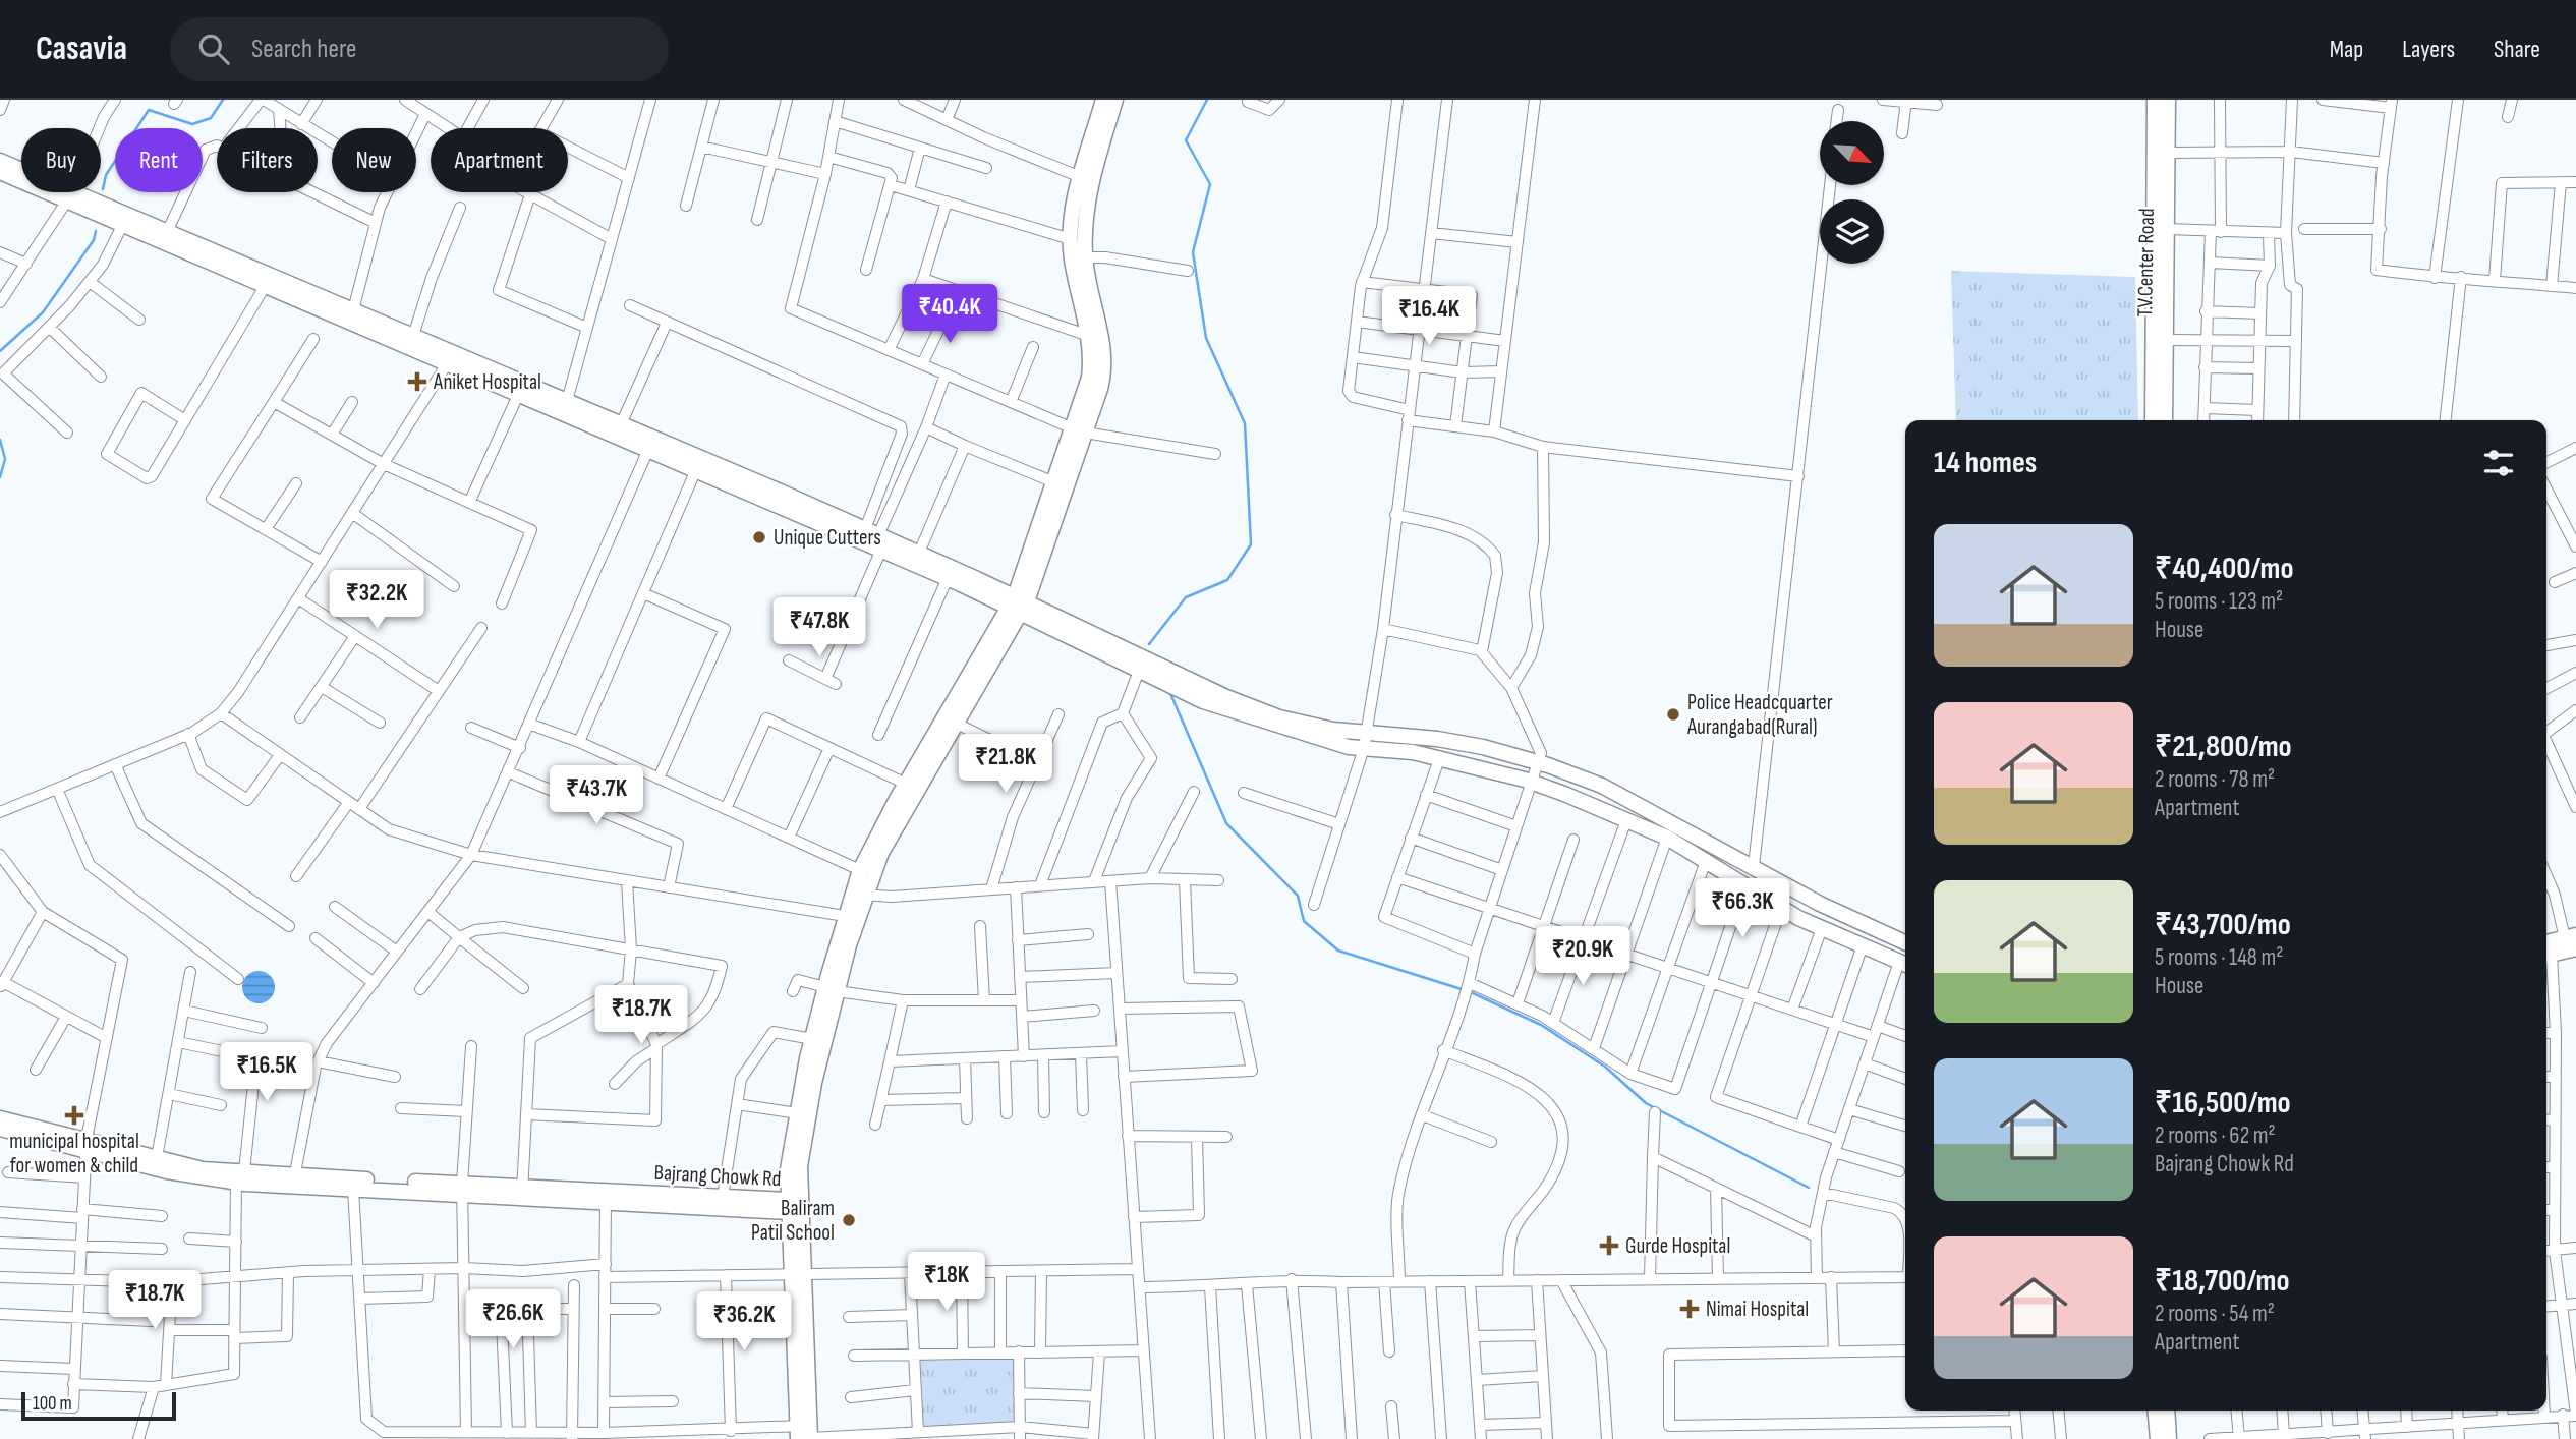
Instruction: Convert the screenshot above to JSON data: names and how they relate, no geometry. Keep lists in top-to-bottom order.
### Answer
{
  "streets": {
    "street": ["T.V.Center Road", "Bajrang Chowk Rd"]
  },
  "places": {
    "health": [
      "Aniket Hospital",
      "municipal hospital for women & child",
      "Gurde Hospital",
      "Nimai Hospital"
    ],
    "other": ["Unique Cutters", "Police Headcquarter Aurangabad(Rural)", "Baliram Patil School"]
  },
  "scale_bar": "100 m",
  "north": "bottom right",
  "page": {
    "header": "Casavia",
    "search": "Search here",
    "nav": ["Map", "Layers", "Share"],
    "chip": [
      "Buy",
      "Rent",
      "Filters",
      "New",
      "Apartment"
    ],
    "price": [
      "₹40.4K",
      "₹16.4K",
      "₹32.2K",
      "₹47.8K",
      "₹21.8K",
      "₹43.7K",
      "₹66.3K",
      "₹20.9K",
      "₹18.7K",
      "₹16.5K",
      "₹18K",
      "₹18.7K",
      "₹26.6K",
      "₹36.2K"
    ],
    "heading": "14 homes",
    "list": [
      {
        "name": "₹40,400/mo",
        "note": "5 rooms · 123 m² · House"
      },
      {
        "name": "₹21,800/mo",
        "note": "2 rooms · 78 m² · Apartment"
      },
      {
        "name": "₹43,700/mo",
        "note": "5 rooms · 148 m² · House"
      },
      {
        "name": "₹16,500/mo",
        "note": "2 rooms · 62 m² · Bajrang Chowk Rd"
      },
      {
        "name": "₹18,700/mo",
        "note": "2 rooms · 54 m² · Apartment"
      }
    ],
    "scale": "100 m"
  }
}
